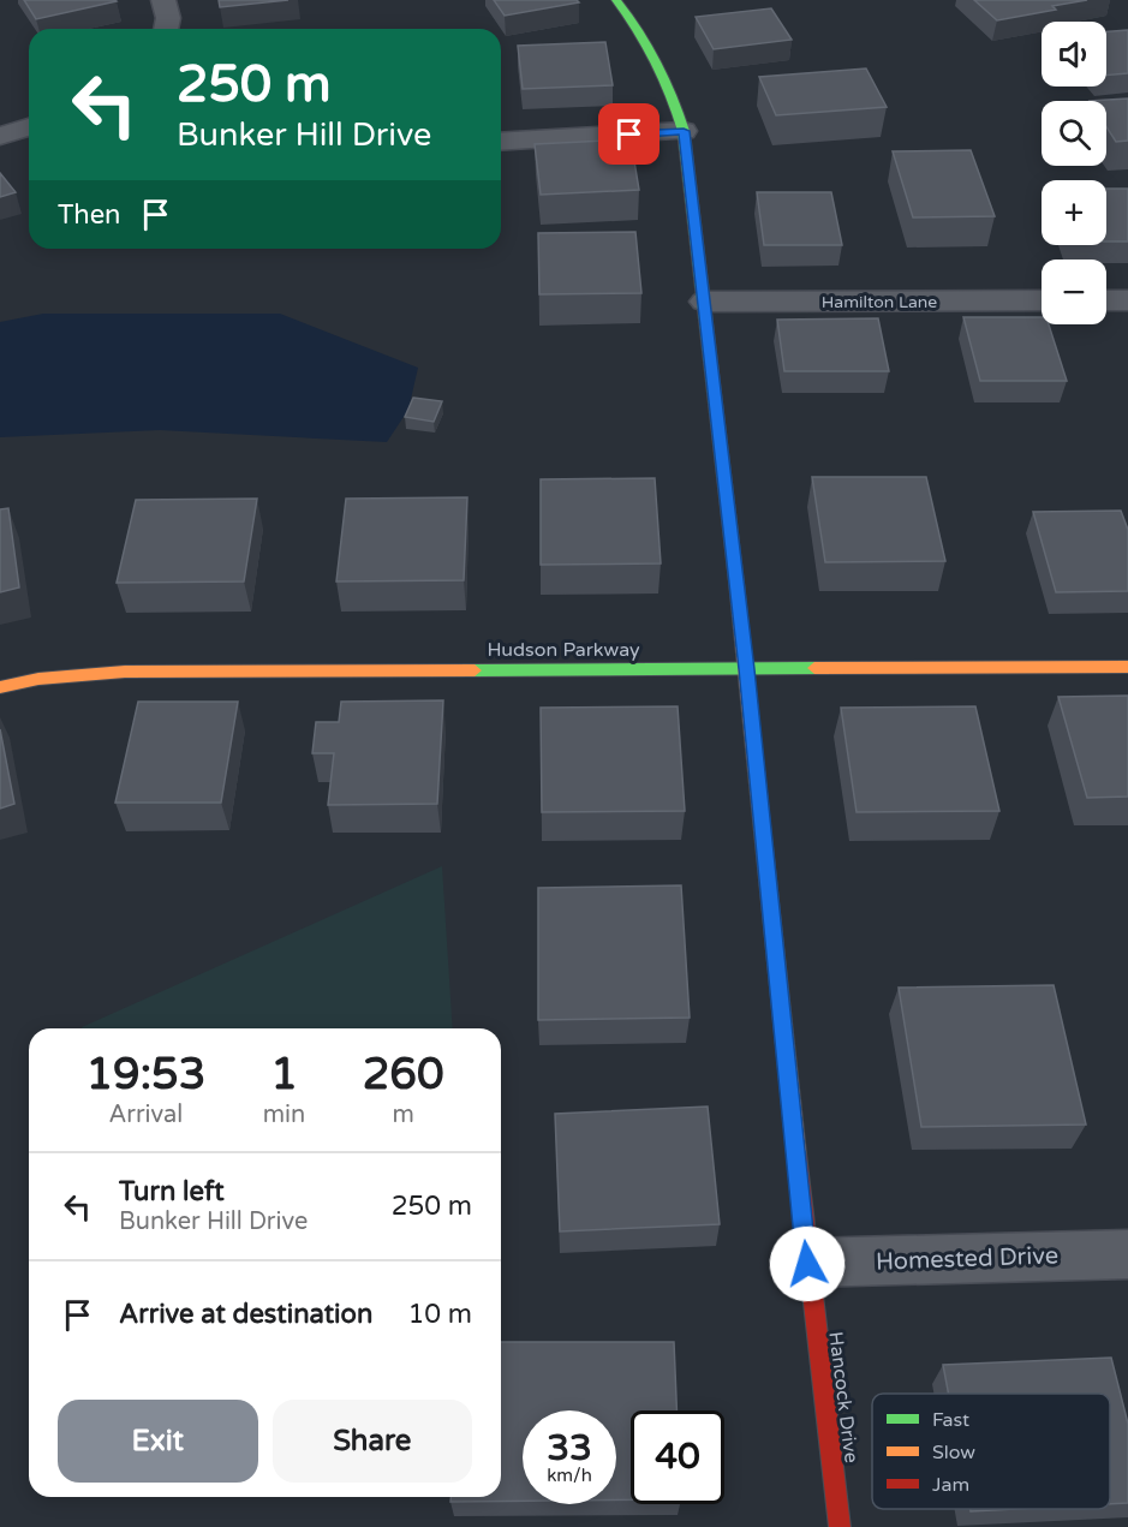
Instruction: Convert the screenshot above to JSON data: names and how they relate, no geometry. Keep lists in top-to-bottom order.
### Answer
{
  "streets": {
    "street": [
      "Hamilton Lane",
      "Hudson Parkway",
      "Homested Drive",
      "Hancock Drive"
    ]
  },
  "crossings": [
    ["Hamilton Lane", "Hancock Drive"],
    ["Hudson Parkway", "Hancock Drive"],
    ["Homested Drive", "Hancock Drive"]
  ],
  "legend": ["Fast", "Slow", "Jam"],
  "page": {
    "map_buttons": ["+", "−"],
    "turn": ["250 m", "Bunker Hill Drive"],
    "then": "Then",
    "eta": [
      "19:53",
      "Arrival",
      "1",
      "min",
      "260",
      "m"
    ],
    "list": [
      {
        "name": "Turn left",
        "note": "Bunker Hill Drive",
        "value": "250 m"
      },
      {
        "name": "Arrive at destination",
        "value": "10 m"
      }
    ],
    "buttons": ["Exit", "Share"],
    "speed": "33 km/h",
    "limit": "40"
  }
}
